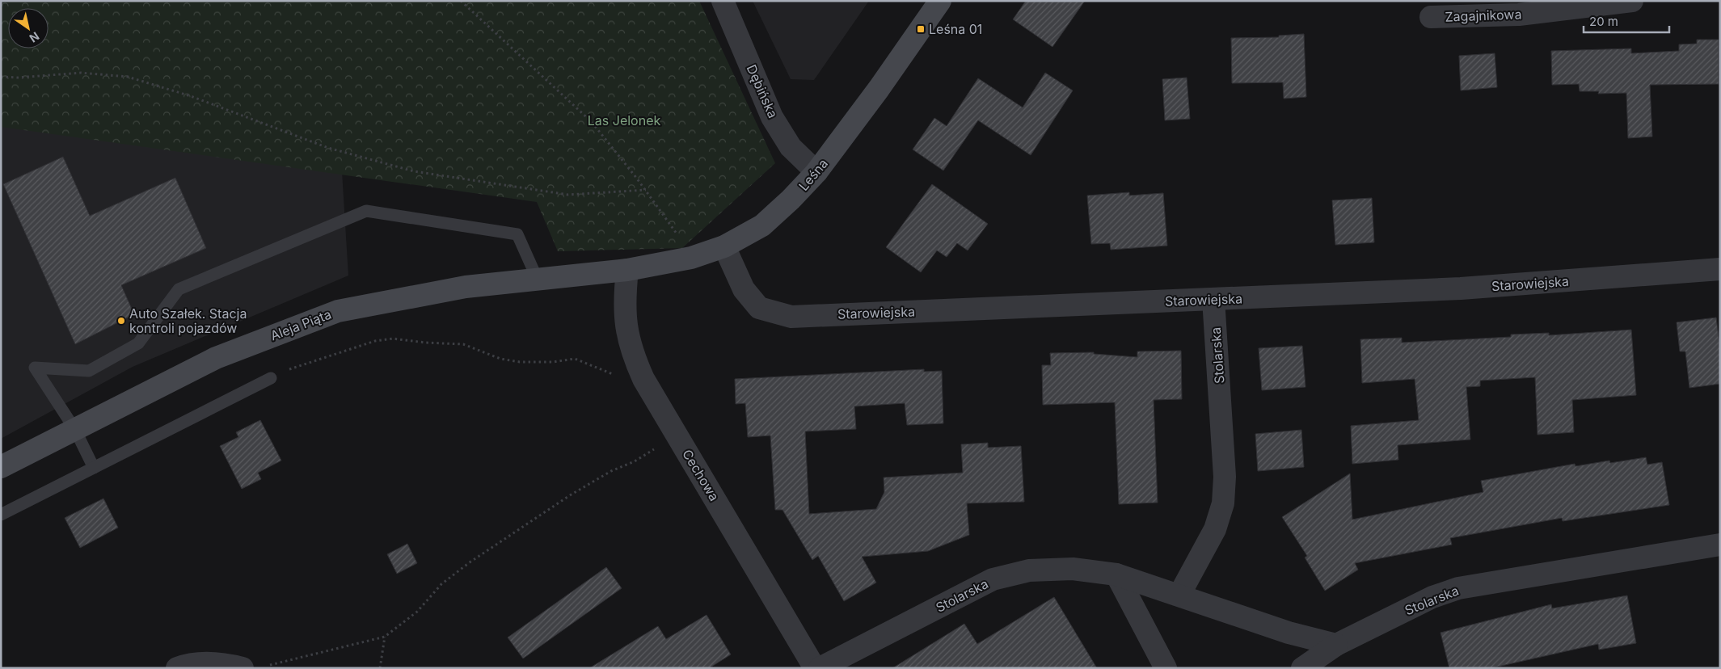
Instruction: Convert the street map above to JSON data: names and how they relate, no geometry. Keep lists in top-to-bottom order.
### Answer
{
  "streets": {
    "street": [
      "Zagajnikowa",
      "Dębińska",
      "Leśna",
      "Starowiejska",
      "Aleja Piąta",
      "Stolarska",
      "Cechowa"
    ]
  },
  "crossings": [
    ["Dębińska", "Leśna"],
    ["Leśna", "Starowiejska"],
    ["Leśna", "Aleja Piąta"],
    ["Leśna", "Cechowa"],
    ["Starowiejska", "Stolarska"],
    ["Aleja Piąta", "Cechowa"]
  ],
  "parks": ["Las Jelonek"],
  "places": {
    "transit": ["Leśna 01"],
    "other": ["Auto Szałek. Stacja kontroli pojazdów"]
  },
  "scale_bar": "20 m",
  "north": "bottom right"
}
